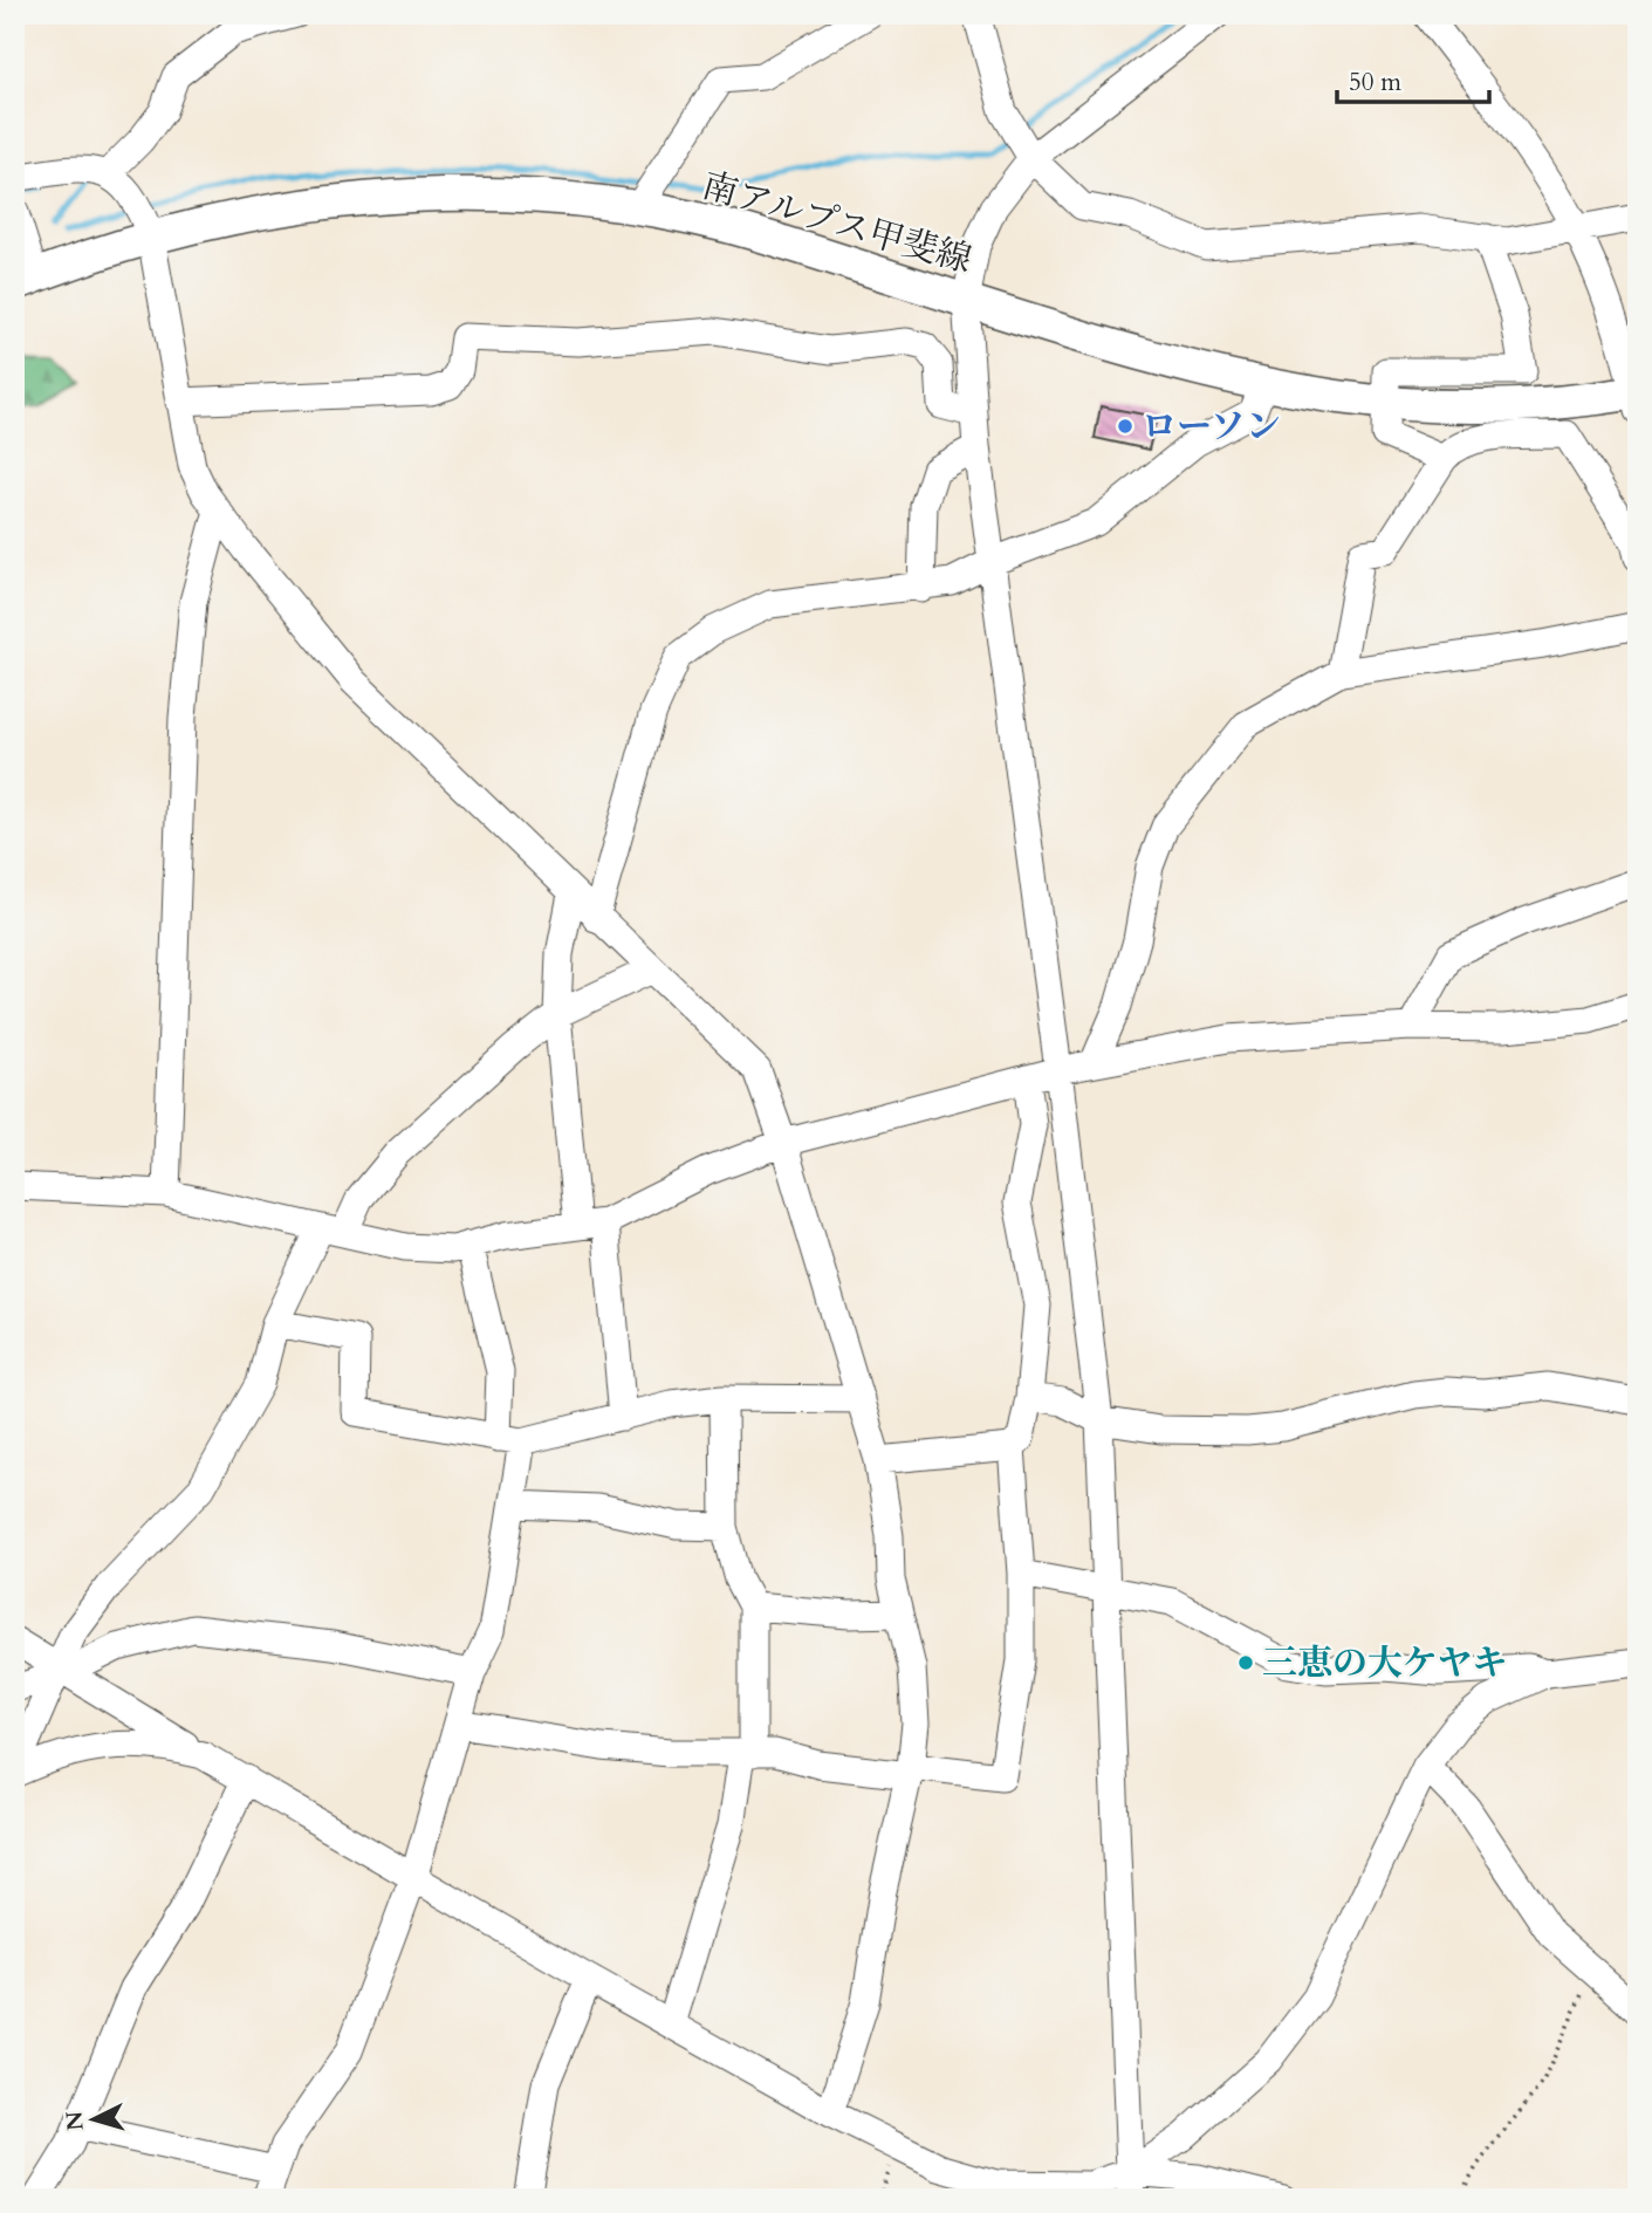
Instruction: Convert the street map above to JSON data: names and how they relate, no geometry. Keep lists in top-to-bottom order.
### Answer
{
  "streets": {
    "main road": ["南アルプス甲斐線"]
  },
  "places": ["ローソン", "三恵の大ケヤキ"],
  "scale_bar": "50 m",
  "north": "left"
}
